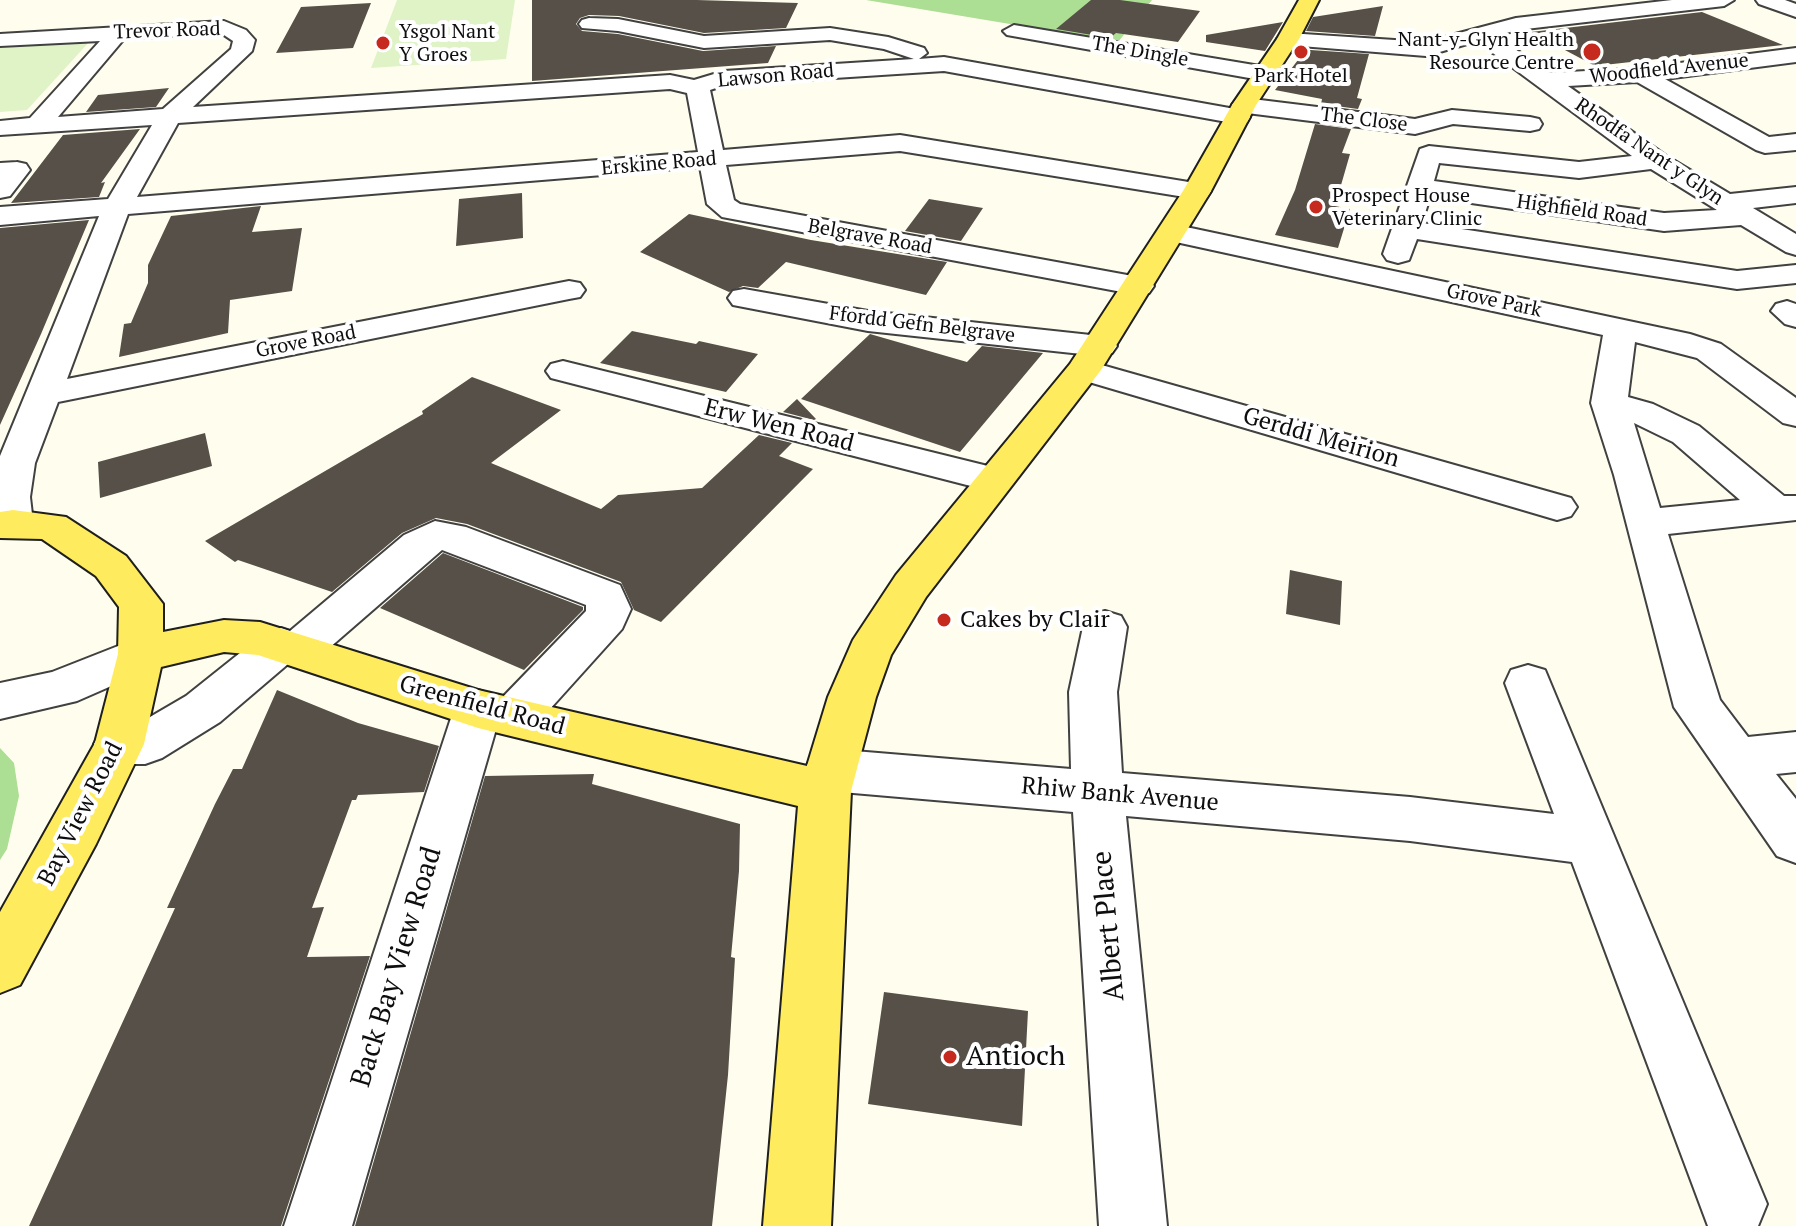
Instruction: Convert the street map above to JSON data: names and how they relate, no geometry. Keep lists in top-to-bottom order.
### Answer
{
  "streets": {
    "main road": ["Greenfield Road", "Bay View Road"],
    "street": [
      "Trevor Road",
      "The Dingle",
      "Woodfield Avenue",
      "Lawson Road",
      "The Close",
      "Rhodfa Nant y Glyn",
      "Erskine Road",
      "Highfield Road",
      "Belgrave Road",
      "Grove Park",
      "Ffordd Gefn Belgrave",
      "Grove Road",
      "Erw Wen Road",
      "Gerddi Meirion",
      "Rhiw Bank Avenue",
      "Albert Place",
      "Back Bay View Road"
    ]
  },
  "crossings": [
    ["Trevor Road", "Lawson Road"],
    ["The Dingle", "Lawson Road"],
    ["The Dingle", "The Close"],
    ["Woodfield Avenue", "Rhodfa Nant y Glyn"],
    ["Lawson Road", "The Close"],
    ["Lawson Road", "Belgrave Road"],
    ["Rhodfa Nant y Glyn", "Highfield Road"],
    ["Erskine Road", "Belgrave Road"],
    ["Ffordd Gefn Belgrave", "Gerddi Meirion"],
    ["Greenfield Road", "Rhiw Bank Avenue"],
    ["Greenfield Road", "Bay View Road"],
    ["Greenfield Road", "Back Bay View Road"],
    ["Rhiw Bank Avenue", "Albert Place"]
  ],
  "places": [
    "Ysgol Nant Y Groes",
    "Park Hotel",
    "Nant-y-Glyn Health Resource Centre",
    "Prospect House Veterinary Clinic",
    "Cakes by Clair",
    "Antioch"
  ]
}
